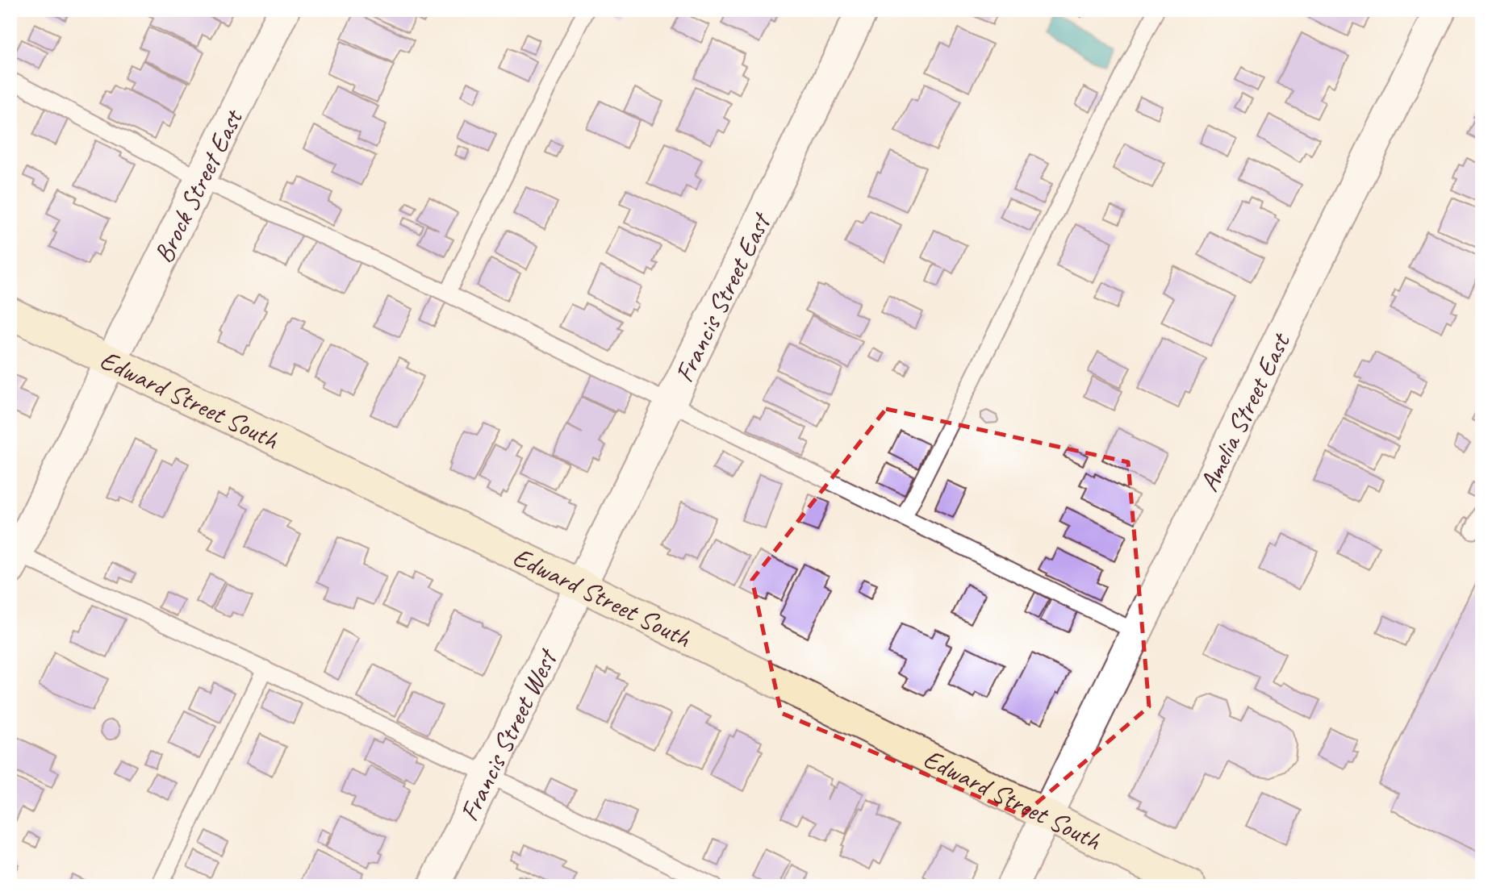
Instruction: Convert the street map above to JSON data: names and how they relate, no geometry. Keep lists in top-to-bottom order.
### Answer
{
  "streets": {
    "main road": ["Edward Street South"],
    "street": [
      "Brock Street East",
      "Francis Street East",
      "Amelia Street East",
      "Francis Street West"
    ]
  },
  "crossings": [
    ["Brock Street East", "Edward Street South"],
    ["Francis Street East", "Edward Street South"],
    ["Francis Street East", "Francis Street West"],
    ["Edward Street South", "Amelia Street East"],
    ["Edward Street South", "Francis Street West"]
  ]
}
